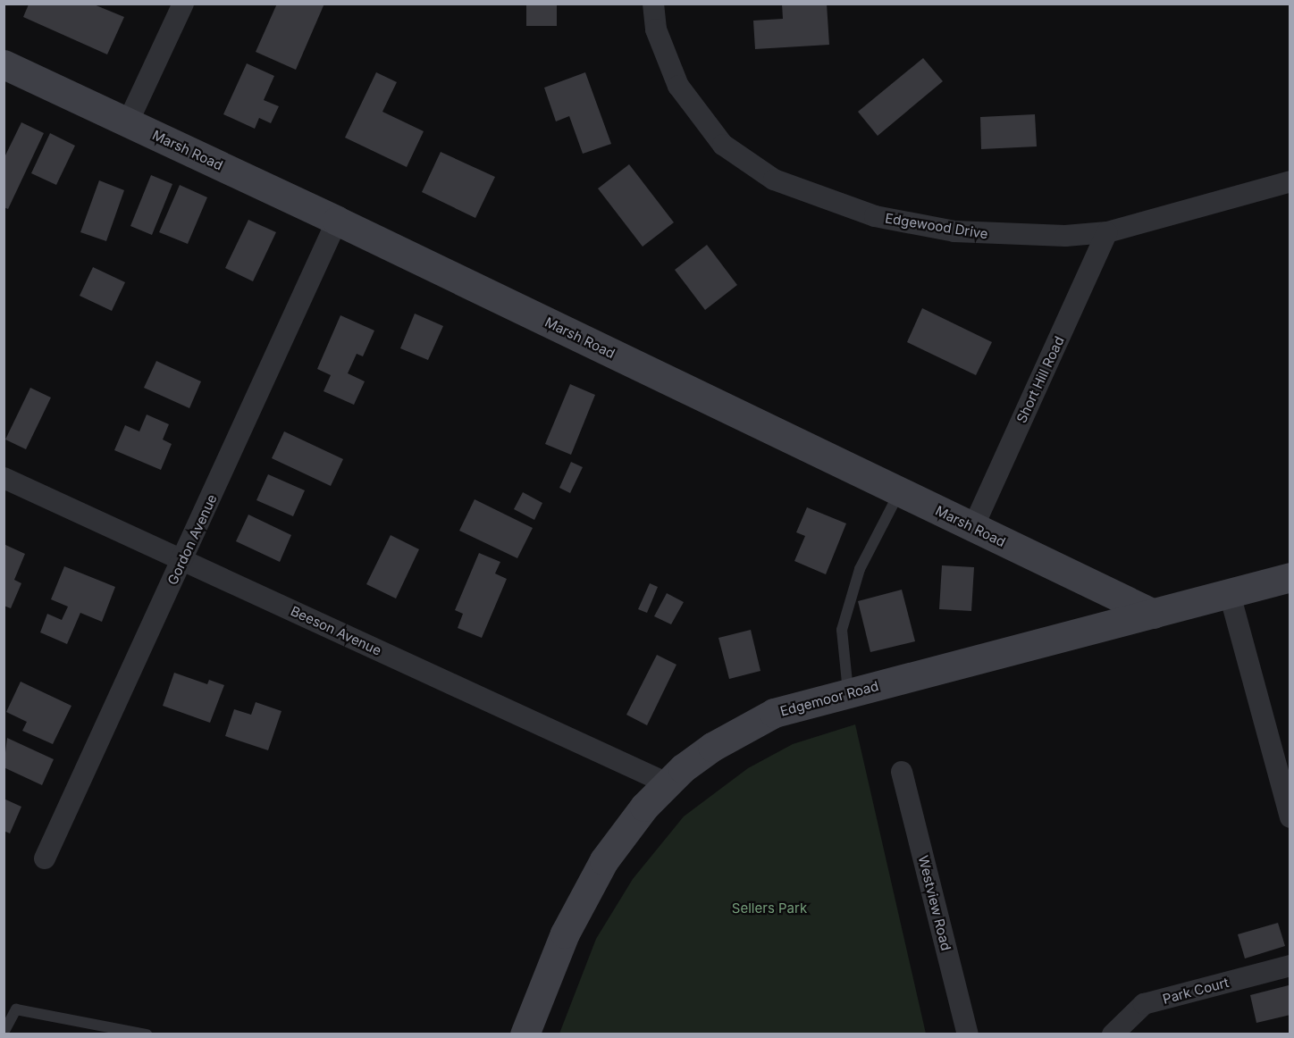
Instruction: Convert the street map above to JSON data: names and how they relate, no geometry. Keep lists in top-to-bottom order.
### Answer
{
  "streets": {
    "main road": ["Marsh Road", "Edgemoor Road"],
    "street": [
      "Edgewood Drive",
      "Short Hill Road",
      "Gordon Avenue",
      "Beeson Avenue",
      "Westview Road",
      "Park Court"
    ]
  },
  "crossings": [
    ["Marsh Road", "Short Hill Road"],
    ["Marsh Road", "Gordon Avenue"],
    ["Marsh Road", "Edgemoor Road"],
    ["Edgewood Drive", "Short Hill Road"],
    ["Gordon Avenue", "Beeson Avenue"],
    ["Beeson Avenue", "Edgemoor Road"]
  ],
  "parks": ["Sellers Park"]
}
